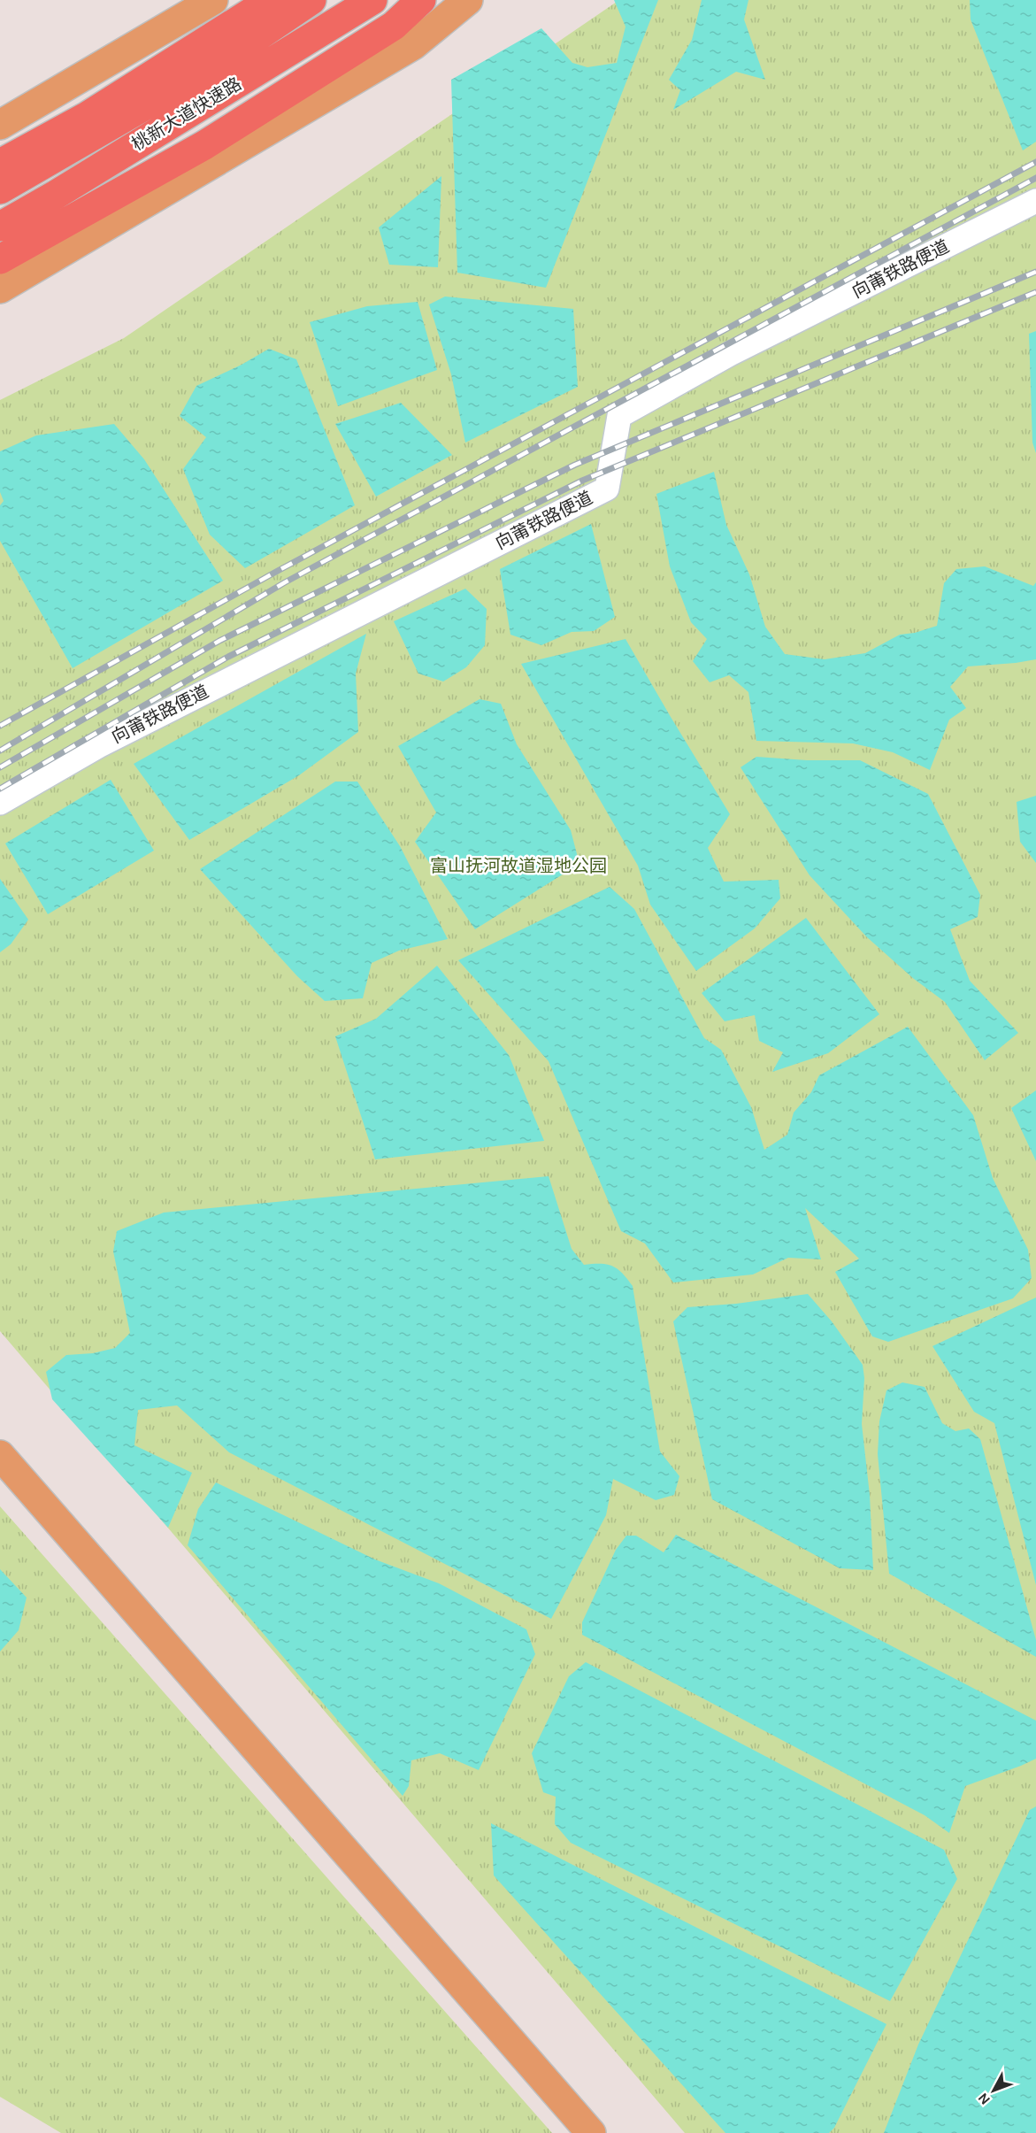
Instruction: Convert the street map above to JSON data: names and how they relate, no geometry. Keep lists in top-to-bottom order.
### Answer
{
  "streets": {
    "highway": ["桃新大道快速路"],
    "lane": ["向莆铁路便道"]
  },
  "parks": ["富山抚河故道湿地公园"],
  "north": "bottom left"
}
